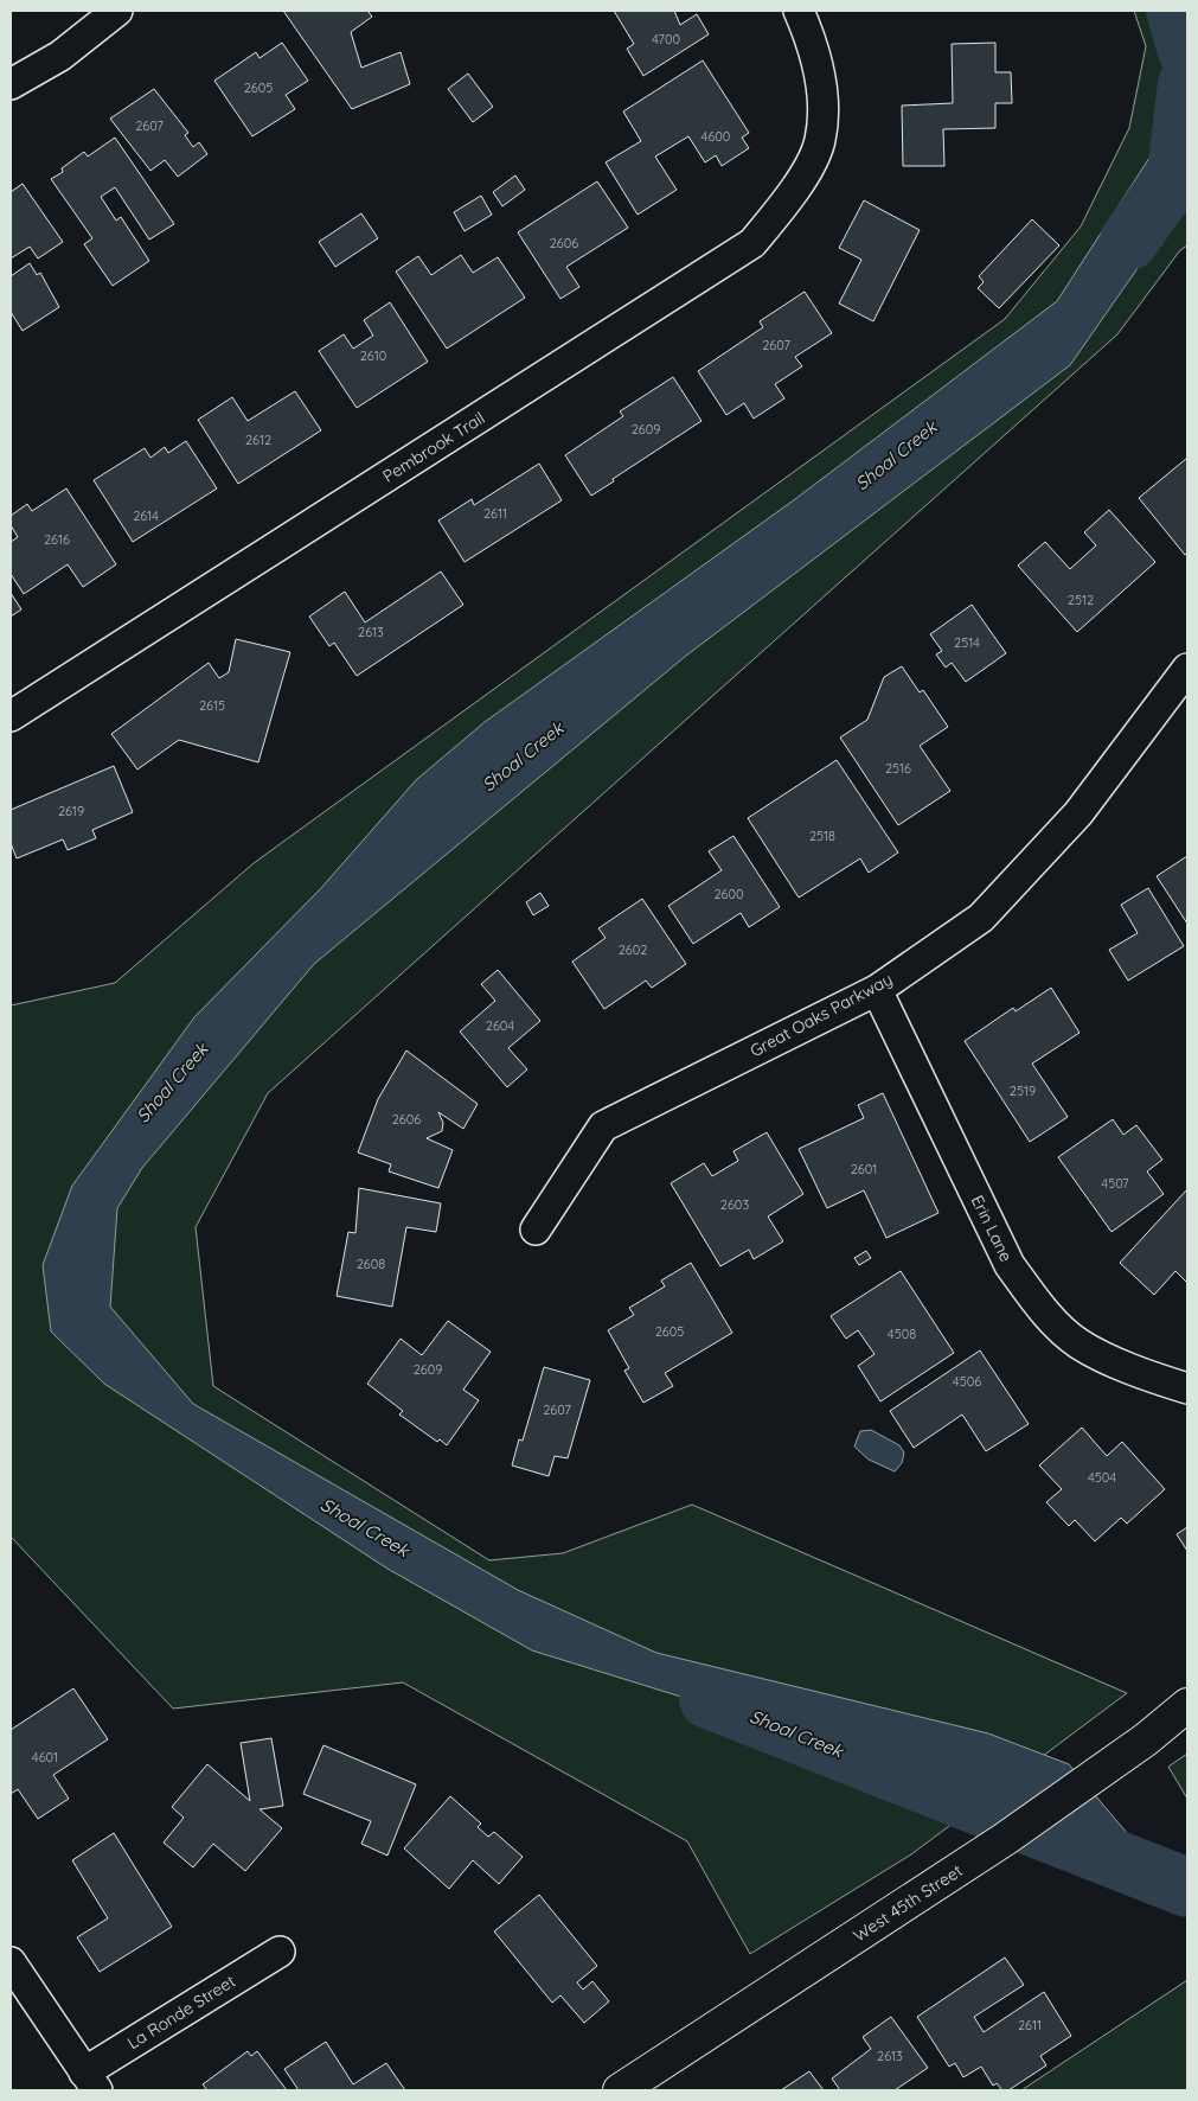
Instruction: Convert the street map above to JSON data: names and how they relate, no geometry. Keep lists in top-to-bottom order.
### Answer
{
  "streets": {
    "main road": ["West 45th Street"],
    "street": [
      "Pembrook Trail",
      "Great Oaks Parkway",
      "Erin Lane",
      "La Ronde Street"
    ]
  },
  "crossings": [
    ["Great Oaks Parkway", "Erin Lane"]
  ],
  "water": ["Shoal Creek"],
  "house_numbers": [
    "4700",
    "2605",
    "2607",
    "4600",
    "2606",
    "2607",
    "2610",
    "2609",
    "2612",
    "2611",
    "2614",
    "2616",
    "2512",
    "2613",
    "2514",
    "2615",
    "2516",
    "2619",
    "2518",
    "2600",
    "2602",
    "2604",
    "2519",
    "2606",
    "2601",
    "4507",
    "2603",
    "2608",
    "2605",
    "4508",
    "2609",
    "4506",
    "2607",
    "4504",
    "4601",
    "2611",
    "2613"
  ]
}
